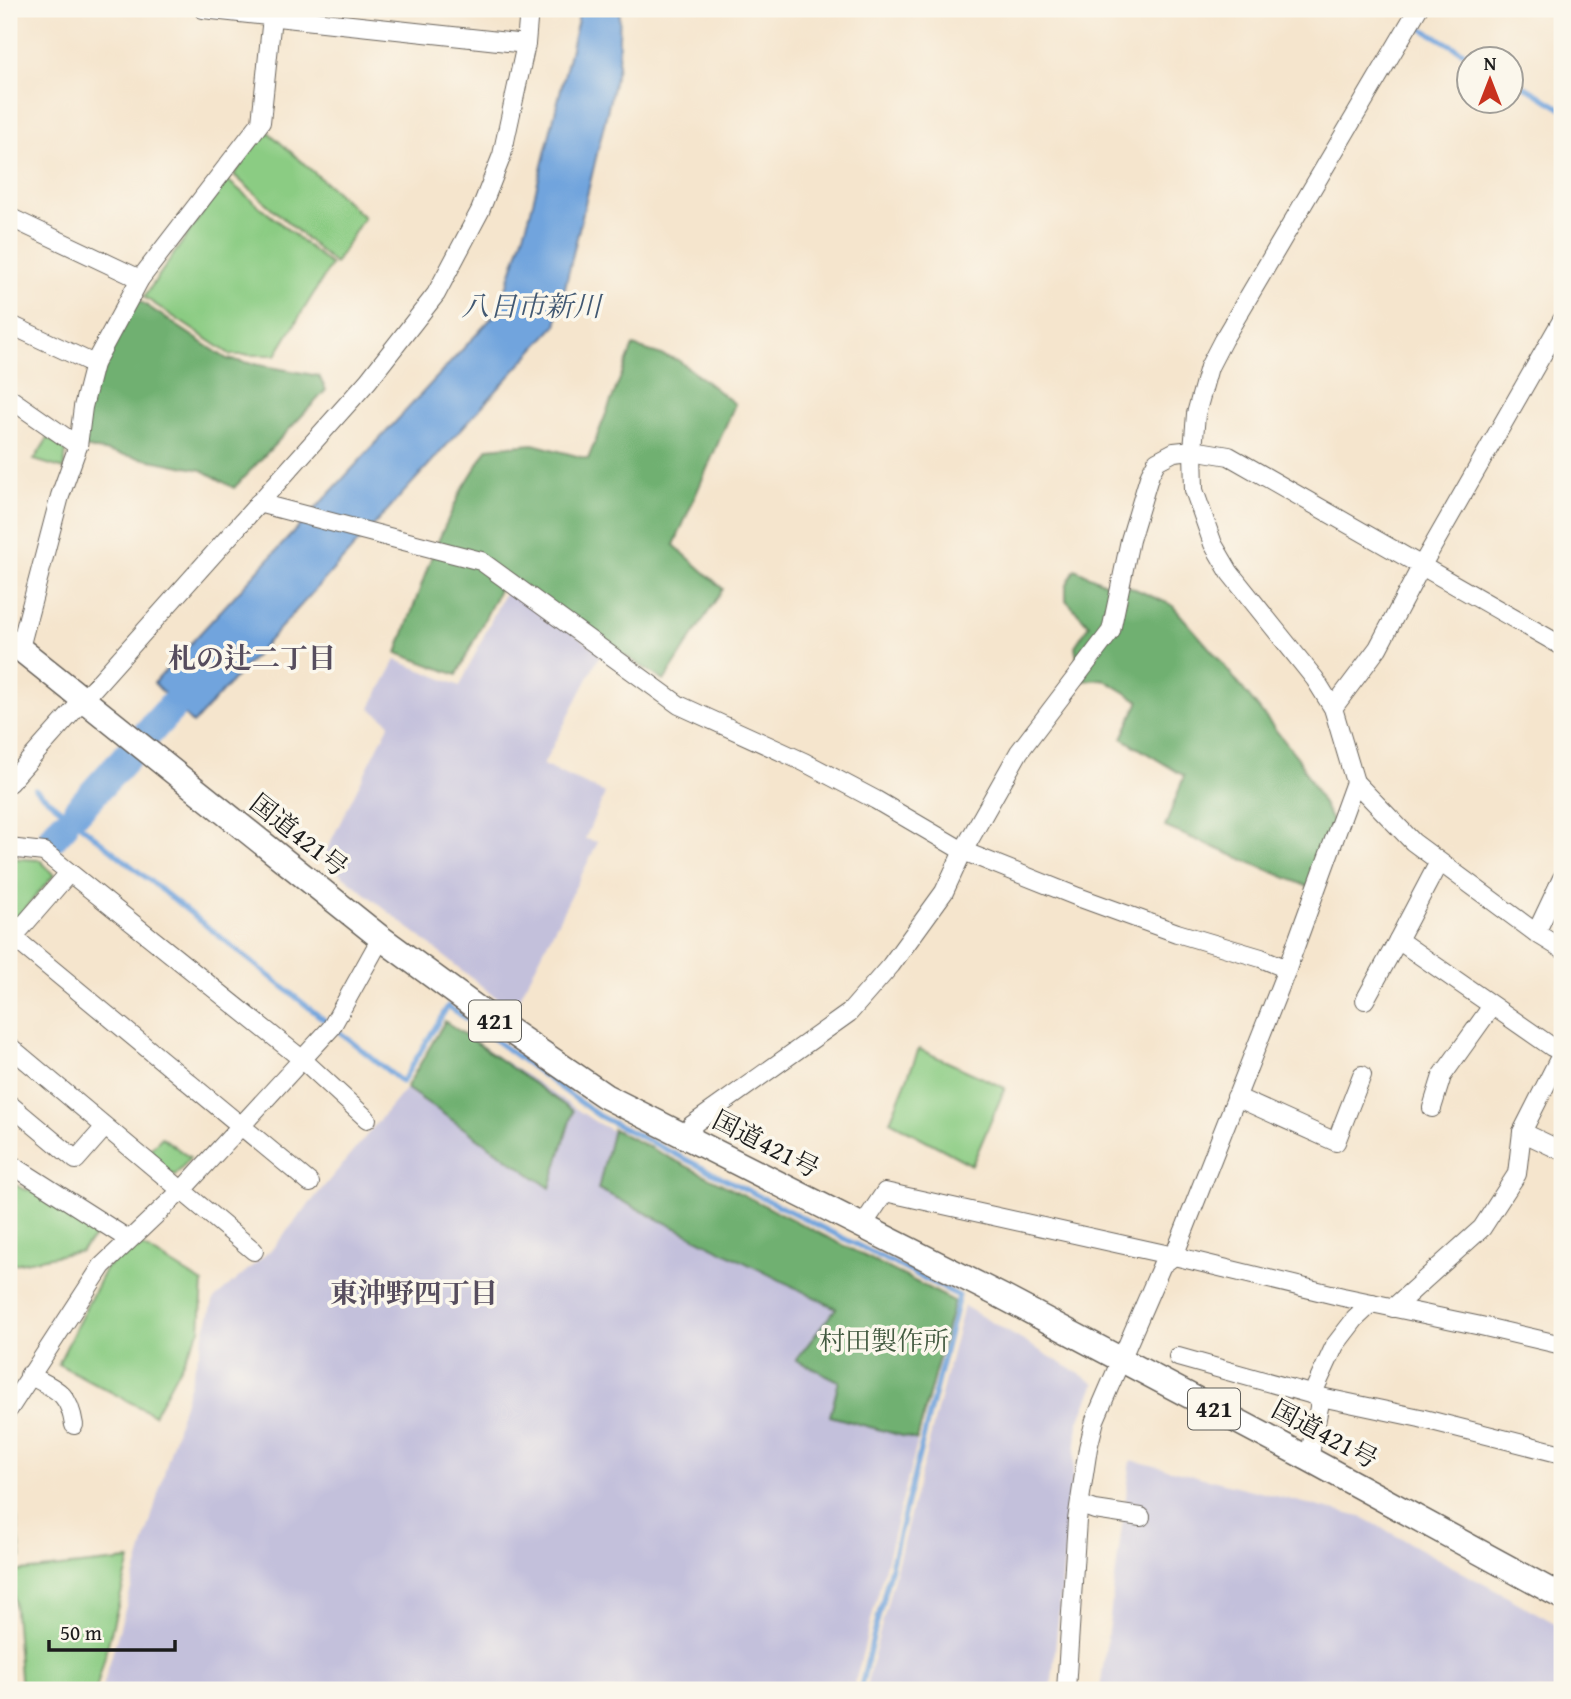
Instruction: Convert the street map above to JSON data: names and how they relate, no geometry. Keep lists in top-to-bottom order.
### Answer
{
  "streets": {
    "highway": ["国道421号", "421"]
  },
  "districts": ["札の辻二丁目", "東沖野四丁目"],
  "water": ["八日市新川"],
  "parks": ["村田製作所"],
  "scale_bar": "50 m",
  "north": "top"
}
